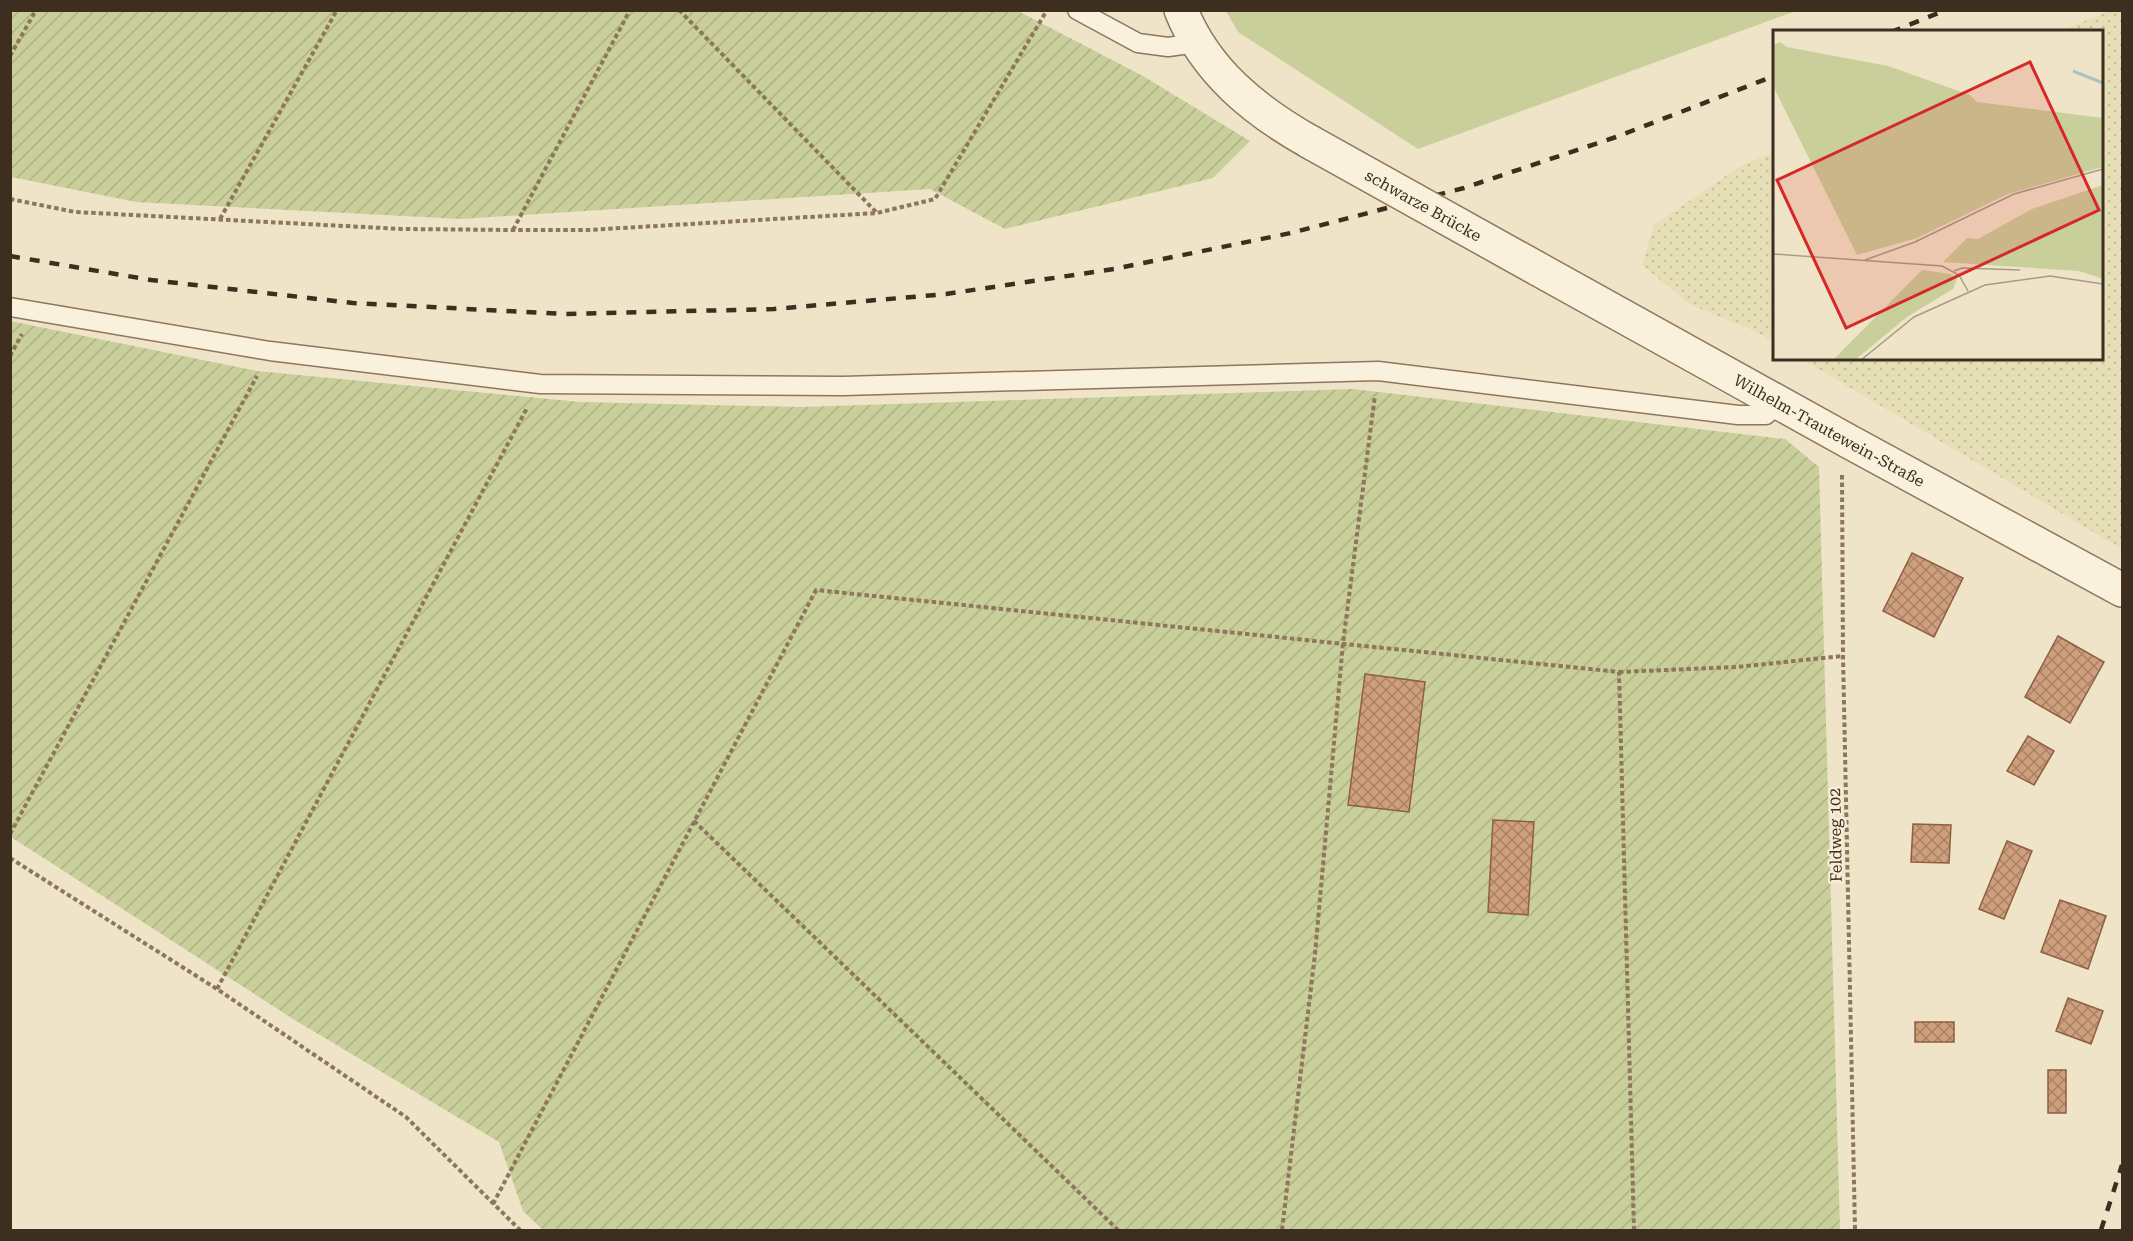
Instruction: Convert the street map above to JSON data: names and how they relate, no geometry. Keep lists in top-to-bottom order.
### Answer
{
  "streets": {
    "street": ["schwarze Brücke", "Wilhelm-Trautewein-Straße"],
    "path": ["Feldweg 102"]
  },
  "crossings": [
    ["schwarze Brücke", "Wilhelm-Trautewein-Straße"],
    ["Wilhelm-Trautewein-Straße", "Feldweg 102"]
  ]
}
